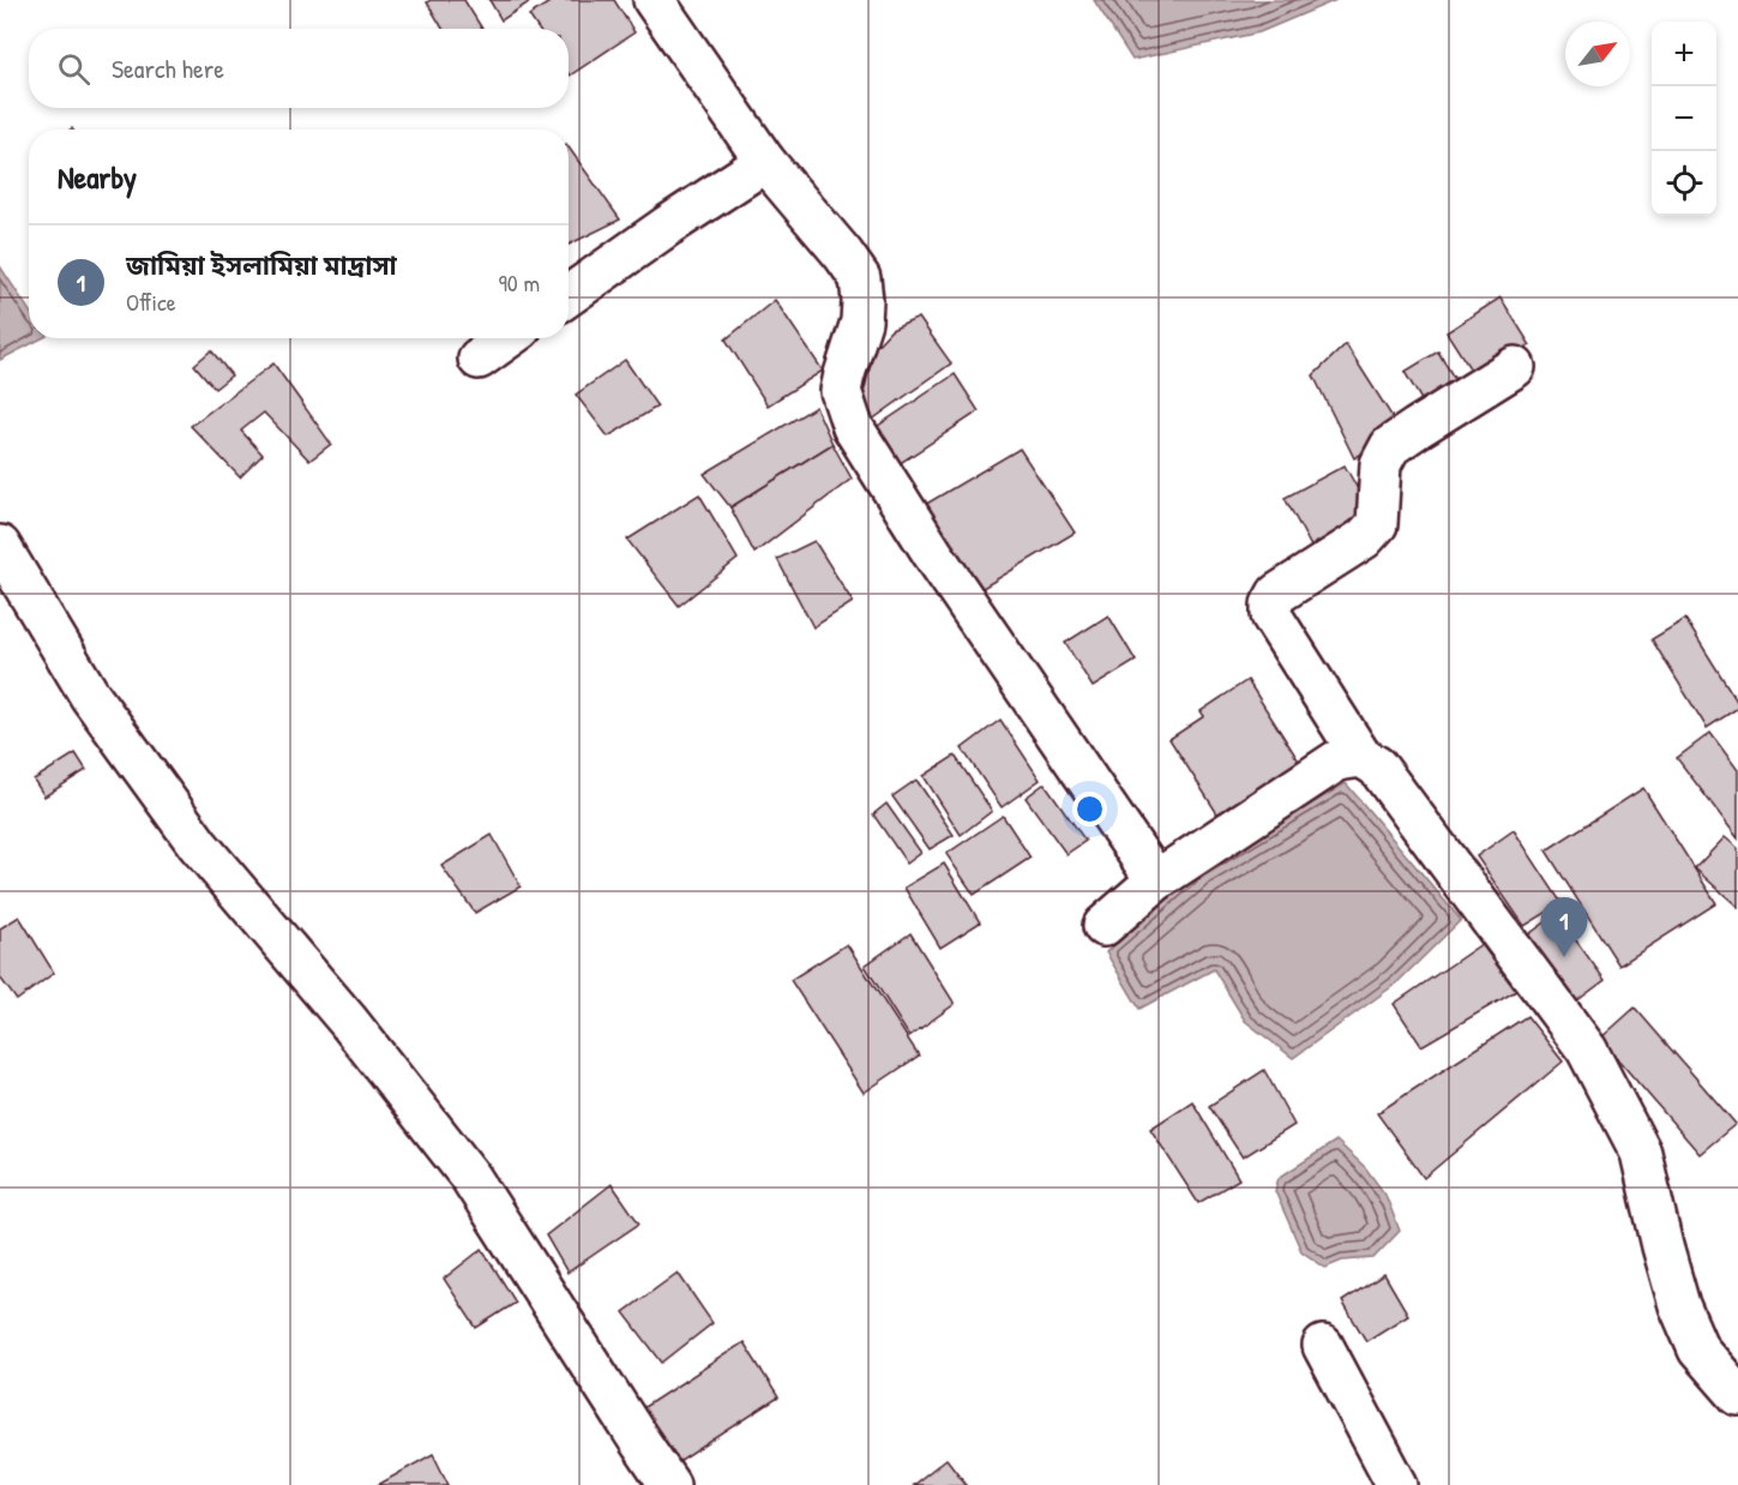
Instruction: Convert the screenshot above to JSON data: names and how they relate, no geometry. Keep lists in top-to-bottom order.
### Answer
{
  "north": "top right",
  "page": {
    "map_buttons": ["+", "−"],
    "search": "Search here",
    "heading": "Nearby",
    "list": [
      {
        "mark": "1",
        "name": "জামিয়া ইসলামিয়া মাদ্রাসা",
        "note": "Office",
        "value": "90 m"
      }
    ],
    "pins": "1"
  }
}
